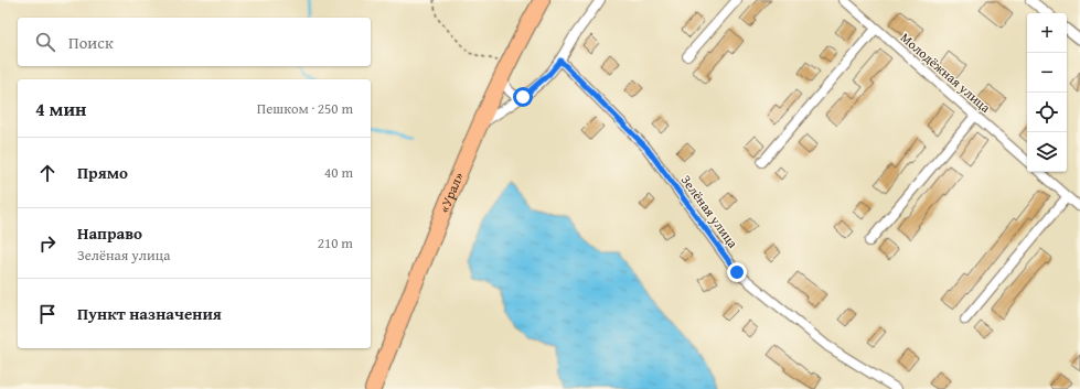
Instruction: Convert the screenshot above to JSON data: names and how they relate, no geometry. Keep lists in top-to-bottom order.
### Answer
{
  "streets": {
    "highway": ["«Урал»"],
    "street": ["Молодёжная улица", "Зелёная улица"]
  },
  "page": {
    "map_buttons": ["+", "−"],
    "search": "Поиск",
    "heading": ["4 мин", "Пешком · 250 m"],
    "list": [
      ["Прямо", "40 m"],
      ["Направо", "Зелёная улица", "210 m"],
      "Пункт назначения"
    ]
  }
}
